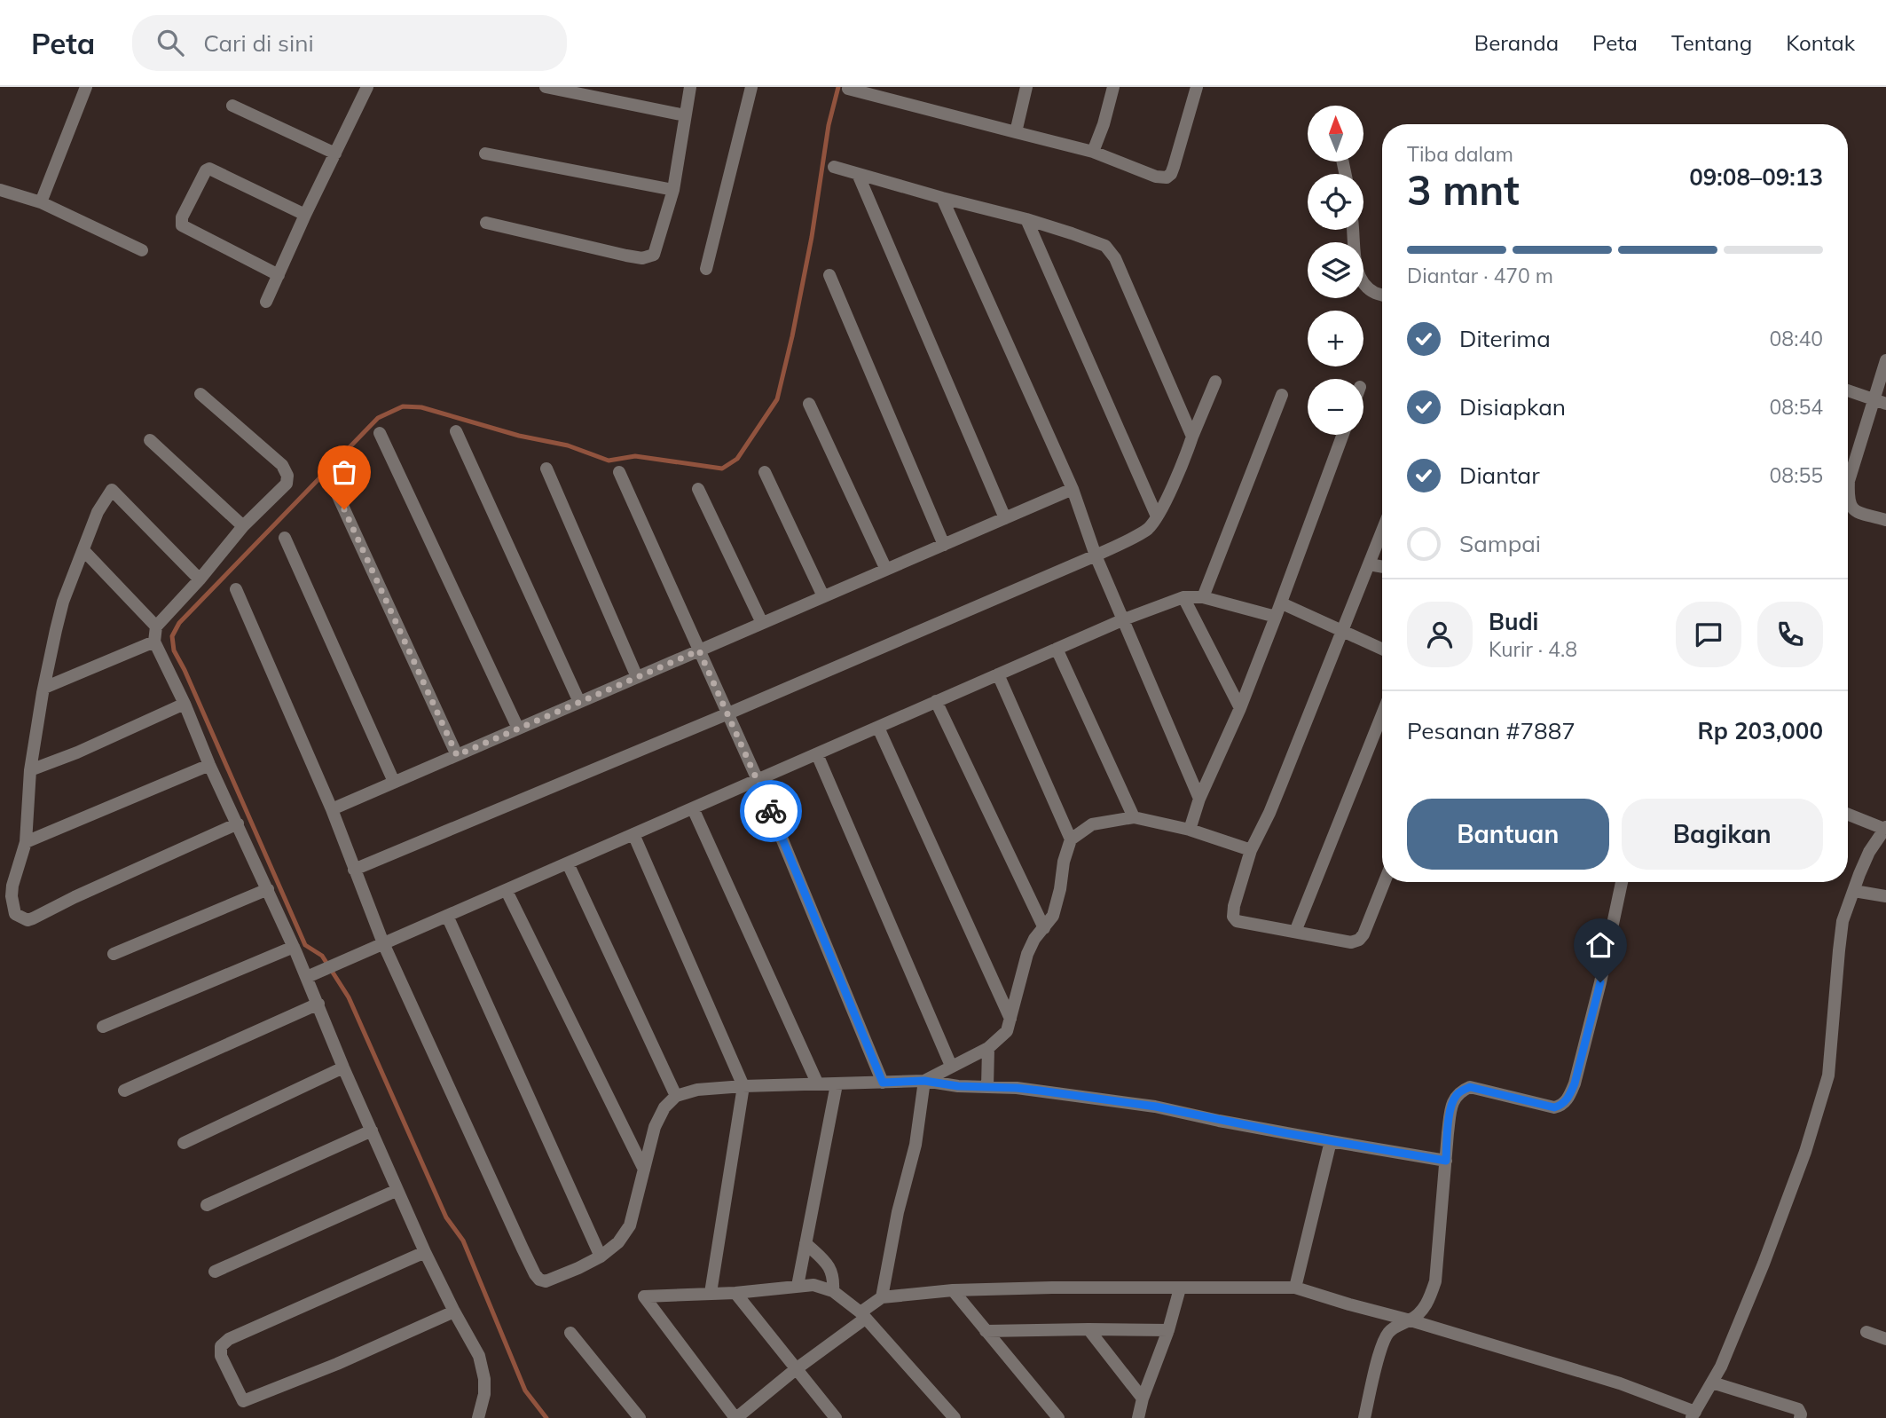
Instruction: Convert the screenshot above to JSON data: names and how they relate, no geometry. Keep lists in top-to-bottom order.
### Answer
{
  "north": "top",
  "page": {
    "header": "Peta",
    "search": "Cari di sini",
    "nav": [
      "Beranda",
      "Peta",
      "Tentang",
      "Kontak"
    ],
    "map_buttons": ["+", "−"],
    "heading": ["3 mnt", "Tiba dalam", "09:08–09:13"],
    "panel": [
      "Budi",
      "Kurir · 4.8",
      "Pesanan #7887",
      "Rp 203,000"
    ],
    "bar": "Diantar · 470 m",
    "list": [
      ["Diterima", "08:40"],
      ["Disiapkan", "08:54"],
      ["Diantar", "08:55"],
      "Sampai"
    ],
    "buttons": ["Bantuan", "Bagikan"]
  }
}
